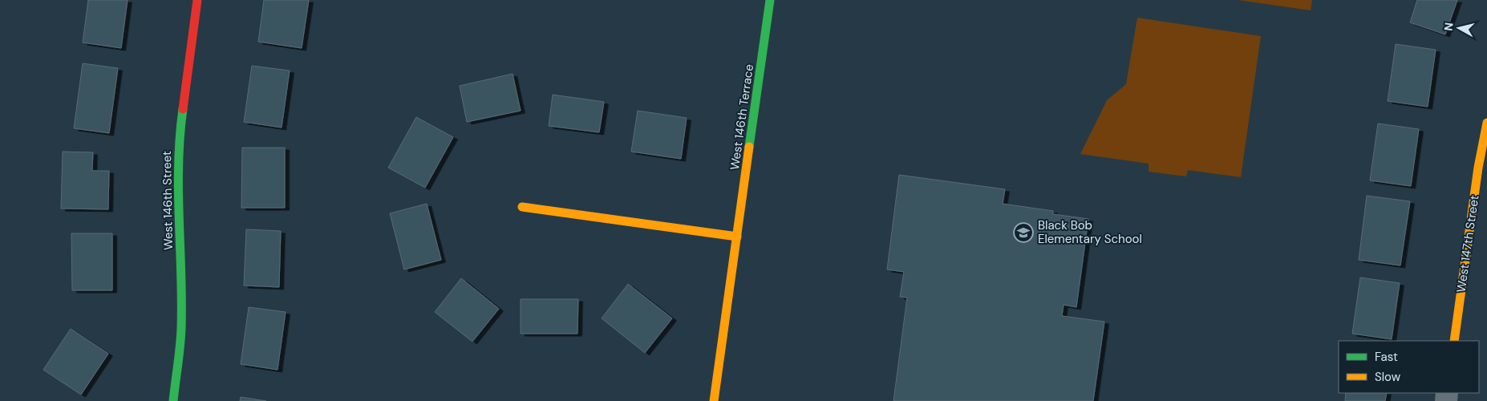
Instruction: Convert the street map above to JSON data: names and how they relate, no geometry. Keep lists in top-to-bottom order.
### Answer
{
  "streets": {
    "street": ["West 146th Terrace", "West 146th Street", "West 147th Street"]
  },
  "places": {
    "school or university": ["Black Bob Elementary School"]
  },
  "legend": ["Fast", "Slow"],
  "north": "left"
}
